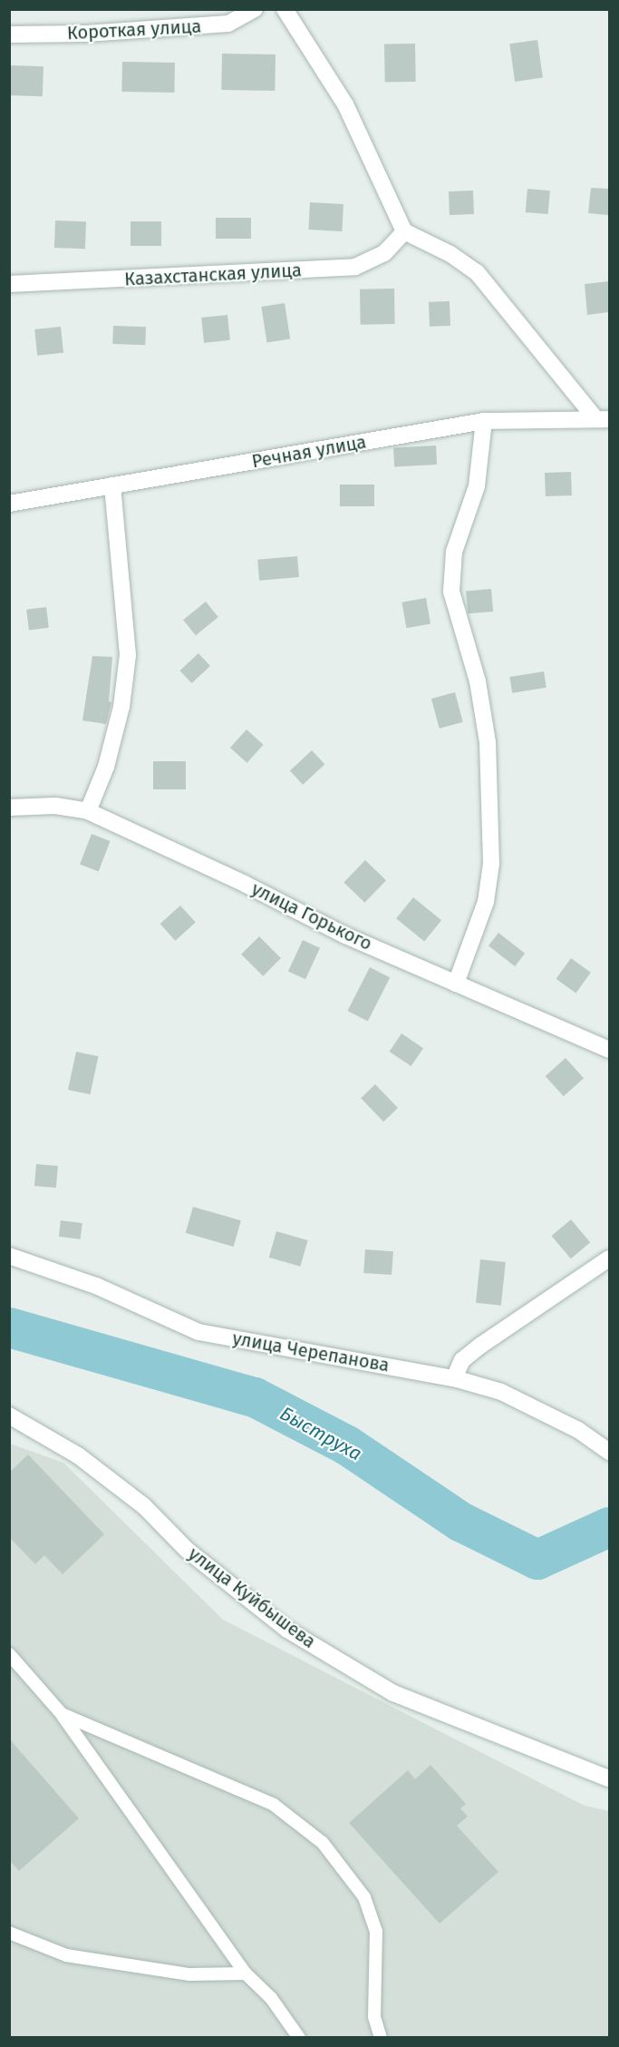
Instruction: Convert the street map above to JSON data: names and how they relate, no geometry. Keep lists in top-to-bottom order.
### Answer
{
  "streets": {
    "street": [
      "Короткая улица",
      "Казахстанская улица",
      "Речная улица",
      "улица Горького",
      "улица Черепанова",
      "улица Куйбышева"
    ]
  },
  "water": ["Быструха"]
}
